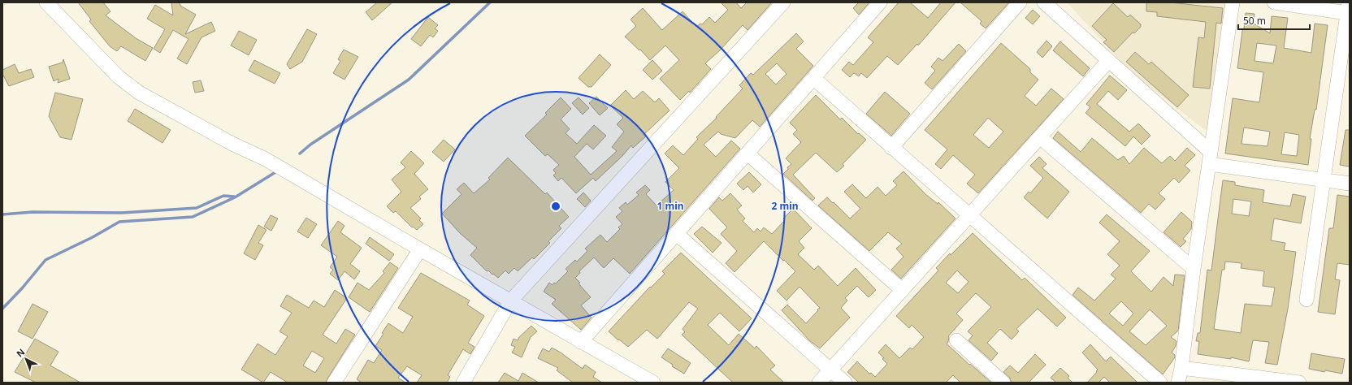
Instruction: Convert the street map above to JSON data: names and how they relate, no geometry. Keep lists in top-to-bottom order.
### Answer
{
  "scale_bar": "50 m",
  "north": "top left",
  "rings": ["1 min", "2 min"]
}
